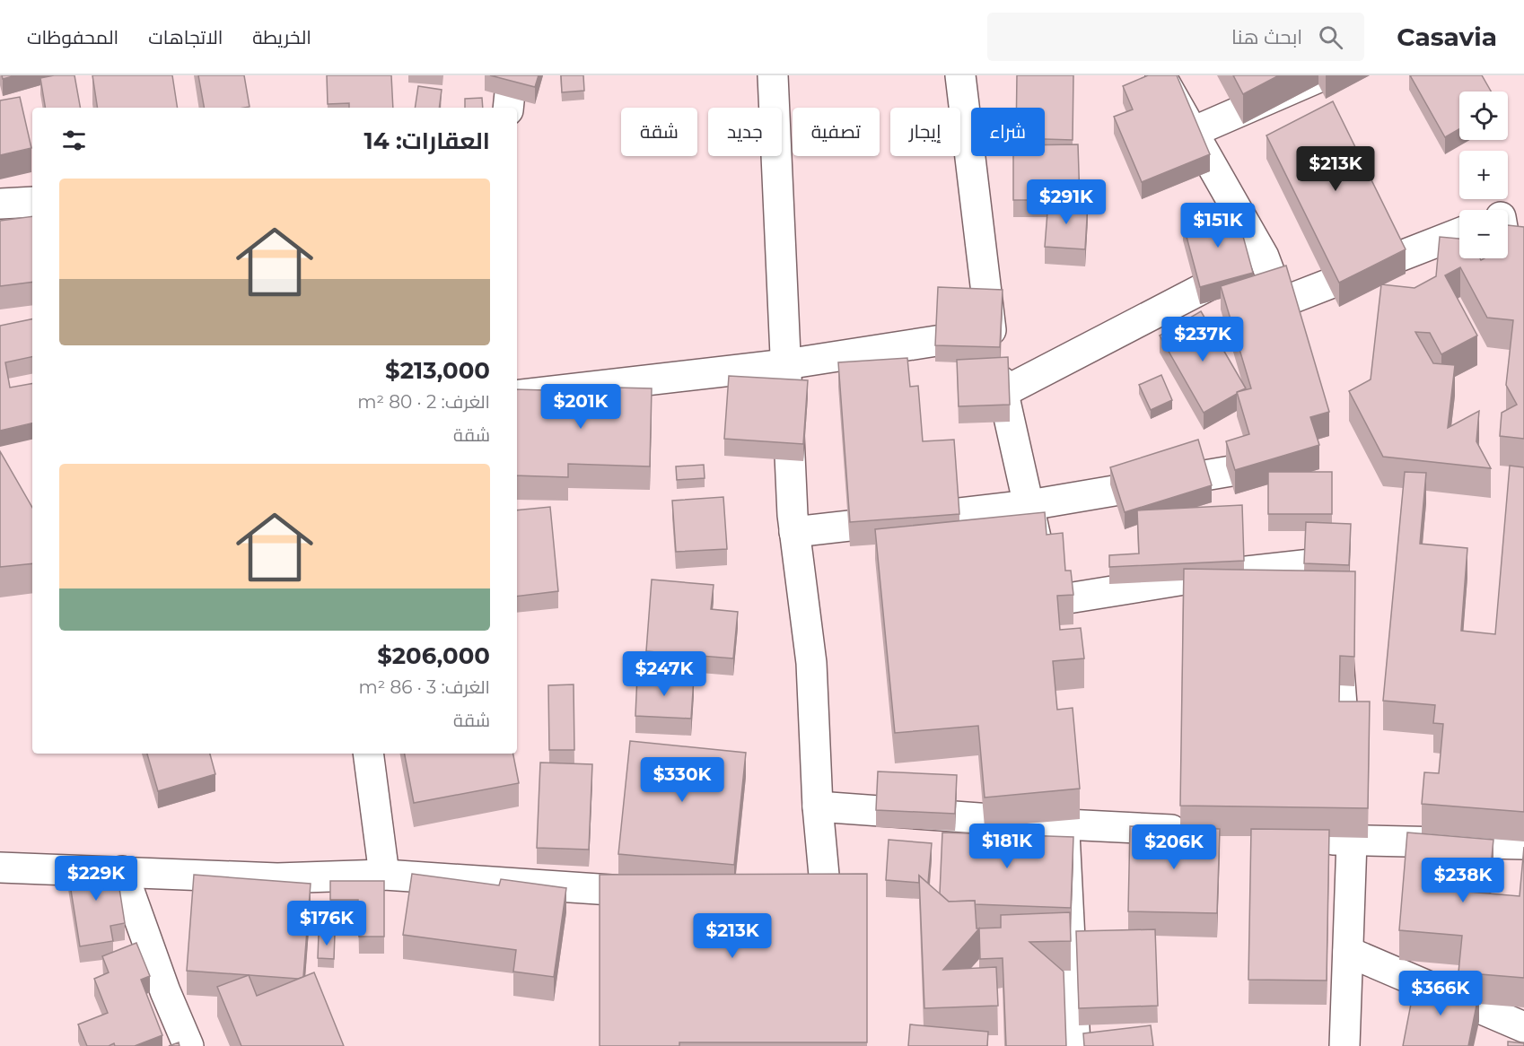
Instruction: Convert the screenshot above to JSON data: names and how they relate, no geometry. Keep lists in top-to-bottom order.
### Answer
{
  "page": {
    "header": "Casavia",
    "search": "ابحث هنا",
    "nav": ["الخريطة", "الاتجاهات", "المحفوظات"],
    "map_buttons": ["+", "−"],
    "chip": [
      "شراء",
      "إيجار",
      "تصفية",
      "جديد",
      "شقة"
    ],
    "heading": "العقارات: 14",
    "price": [
      "$213K",
      "$291K",
      "$151K",
      "$237K",
      "$201K",
      "$247K",
      "$330K",
      "$181K",
      "$206K",
      "$229K",
      "$238K",
      "$176K",
      "$213K",
      "$366K"
    ],
    "list": [
      {
        "name": "$213,000",
        "note": "الغرف: 2 · 80 m² · شقة"
      },
      {
        "name": "$206,000",
        "note": "الغرف: 3 · 86 m² · شقة"
      }
    ]
  }
}
